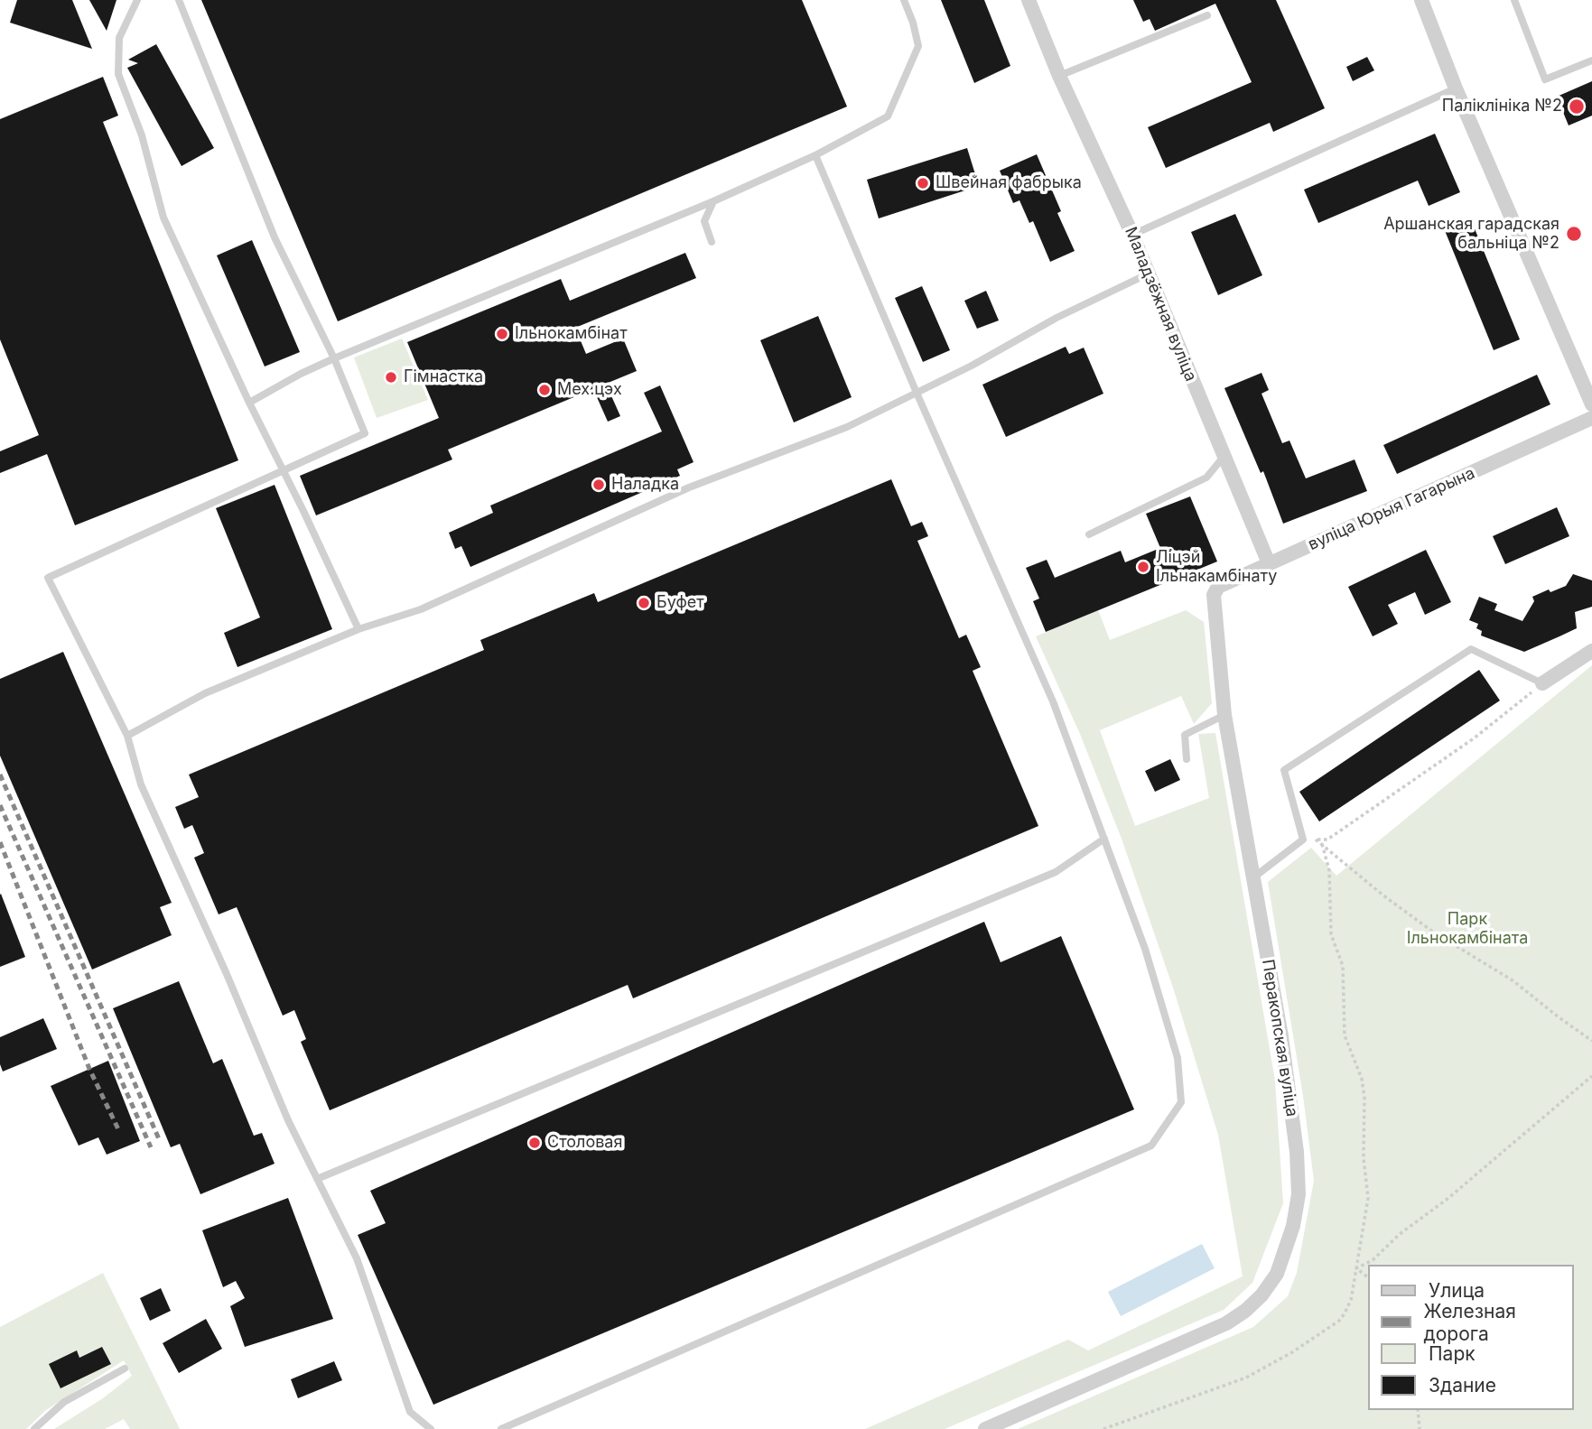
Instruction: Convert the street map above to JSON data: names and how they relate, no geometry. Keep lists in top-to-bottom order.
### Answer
{
  "streets": {
    "street": ["Маладзёжная вуліца", "вуліца Юрыя Гагарына", "Перакопская вуліца"]
  },
  "crossings": [
    ["Маладзёжная вуліца", "вуліца Юрыя Гагарына"],
    ["вуліца Юрыя Гагарына", "Перакопская вуліца"]
  ],
  "parks": ["Парк Ільнокамбіната"],
  "places": [
    "Паліклініка №2",
    "Швейная фабрыка",
    "Аршанская гарадская бальніца №2",
    "Ільнокамбінат",
    "Гімнастка",
    "Мех.цэх",
    "Наладка",
    "Ліцэй Ільнакамбінату",
    "Буфет",
    "Столовая"
  ],
  "legend": [
    "Улица",
    "Железная дорога",
    "Парк",
    "Здание"
  ]
}
